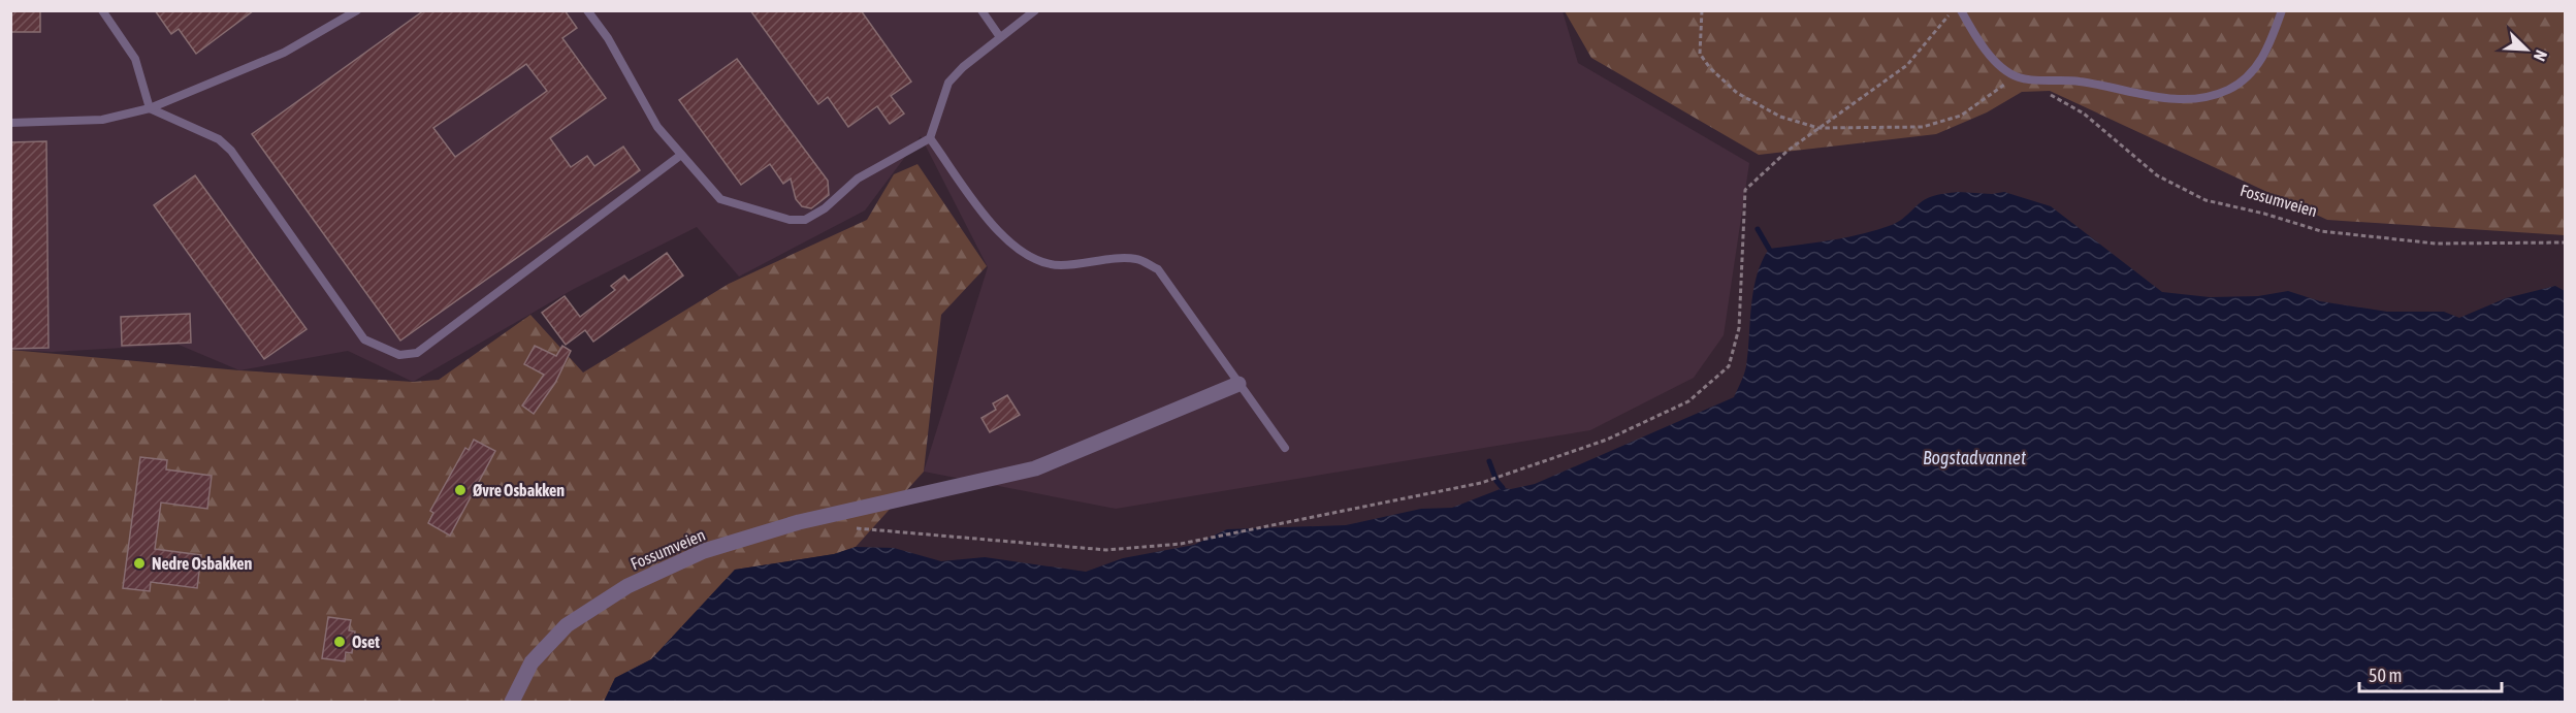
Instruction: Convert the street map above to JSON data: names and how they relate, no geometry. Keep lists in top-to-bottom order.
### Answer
{
  "streets": {
    "street": ["Fossumveien"]
  },
  "water": ["Bogstadvannet"],
  "places": ["Øvre Osbakken", "Nedre Osbakken", "Oset"],
  "scale_bar": "50 m",
  "north": "bottom right"
}
